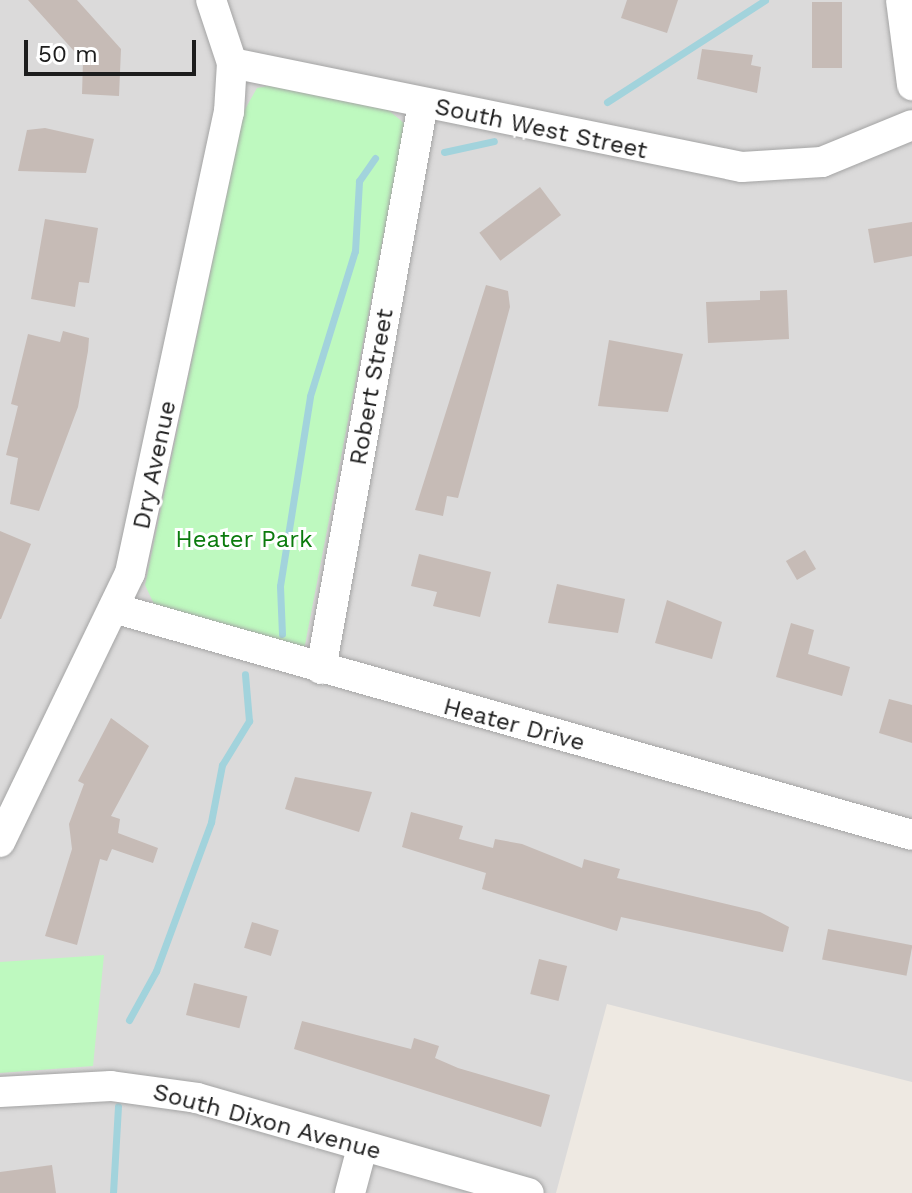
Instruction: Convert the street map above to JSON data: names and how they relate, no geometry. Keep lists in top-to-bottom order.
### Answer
{
  "streets": {
    "street": [
      "South West Street",
      "Robert Street",
      "Dry Avenue",
      "Heater Drive",
      "South Dixon Avenue"
    ]
  },
  "crossings": [
    ["South West Street", "Robert Street"],
    ["South West Street", "Dry Avenue"],
    ["Robert Street", "Heater Drive"],
    ["Dry Avenue", "Heater Drive"]
  ],
  "parks": ["Heater Park"],
  "scale_bar": "50 m"
}
